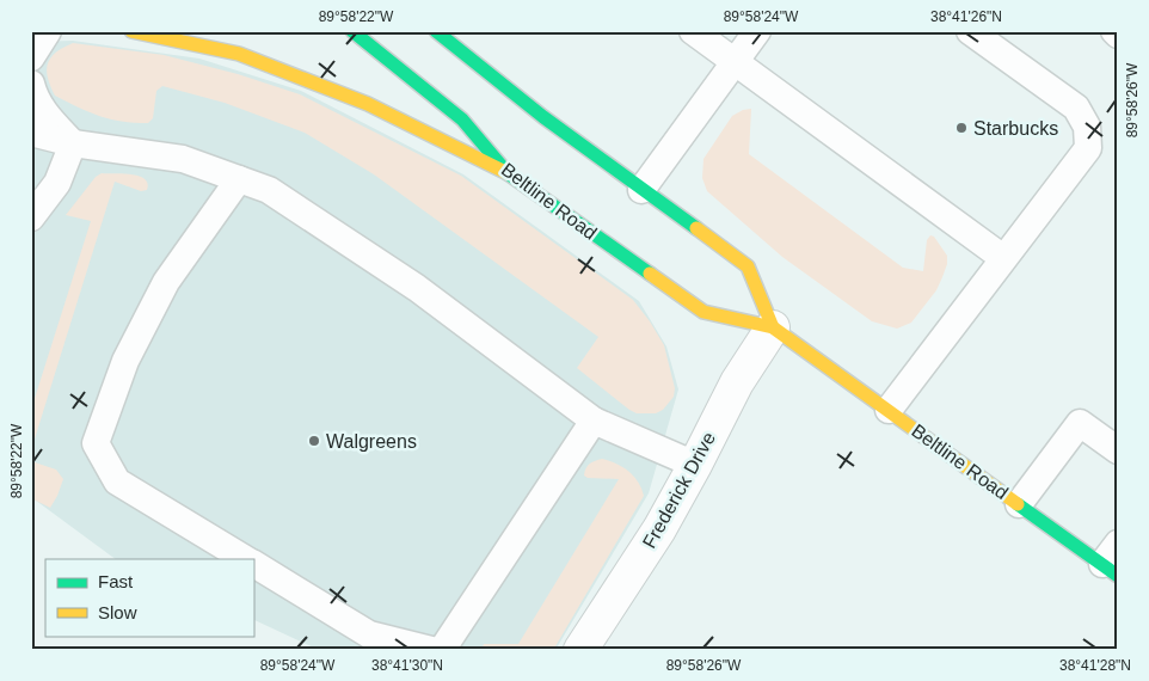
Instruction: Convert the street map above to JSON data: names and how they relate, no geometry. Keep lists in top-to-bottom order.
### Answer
{
  "streets": {
    "main road": ["Beltline Road"],
    "street": ["Frederick Drive"]
  },
  "crossings": [
    ["Beltline Road", "Frederick Drive"]
  ],
  "places": ["Starbucks", "Walgreens"],
  "legend": ["Fast", "Slow"],
  "coordinates": [
    "89°58'22\"W",
    "89°58'24\"W",
    "38°41'26\"N",
    "89°58'26\"W",
    "38°41'30\"N",
    "38°41'28\"N"
  ]
}
